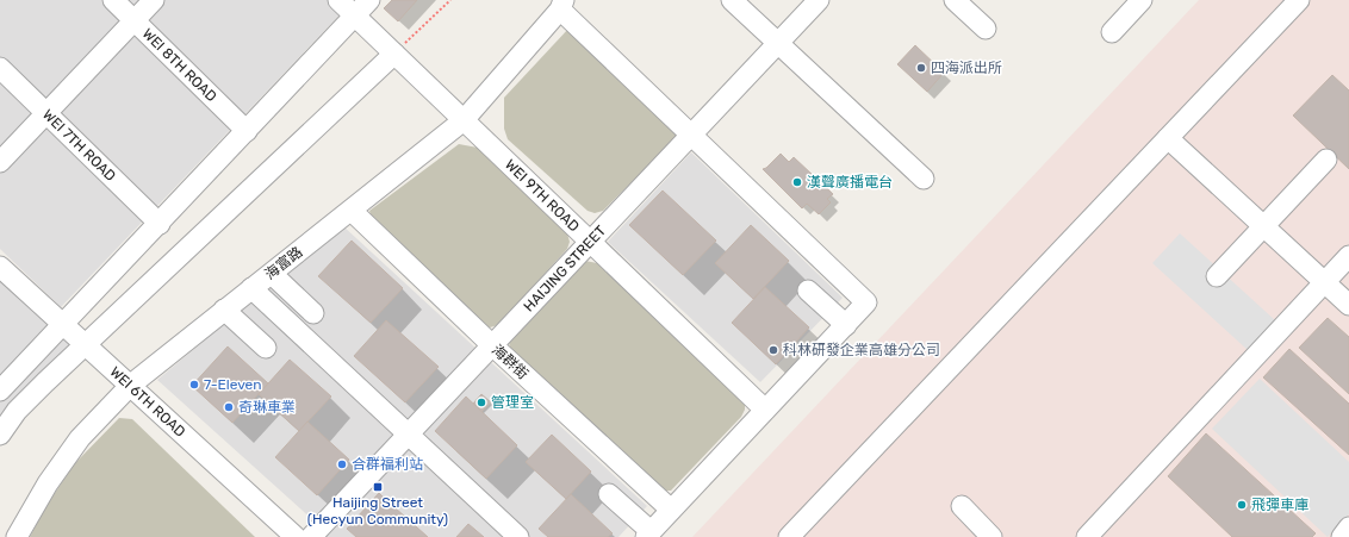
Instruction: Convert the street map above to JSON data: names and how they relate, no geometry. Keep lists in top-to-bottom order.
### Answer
{
  "streets": {
    "street": [
      "WEI 8TH ROAD",
      "WEI 7TH ROAD",
      "WEI 9TH ROAD",
      "海富路",
      "HAIJING STREET",
      "海群街",
      "WEI 6TH ROAD"
    ]
  },
  "crossings": [
    ["WEI 9TH ROAD", "海富路"],
    ["WEI 9TH ROAD", "HAIJING STREET"],
    ["海富路", "海群街"],
    ["海富路", "WEI 6TH ROAD"],
    ["HAIJING STREET", "海群街"]
  ],
  "places": {
    "other": [
      "四海派出所",
      "漢聲廣播電台",
      "科林研發企業高雄分公司",
      "7-Eleven",
      "管理室",
      "奇琳車業",
      "合群福利站",
      "飛彈車庫"
    ],
    "transit": ["Haijing Street (Hecyun Community)"]
  }
}
